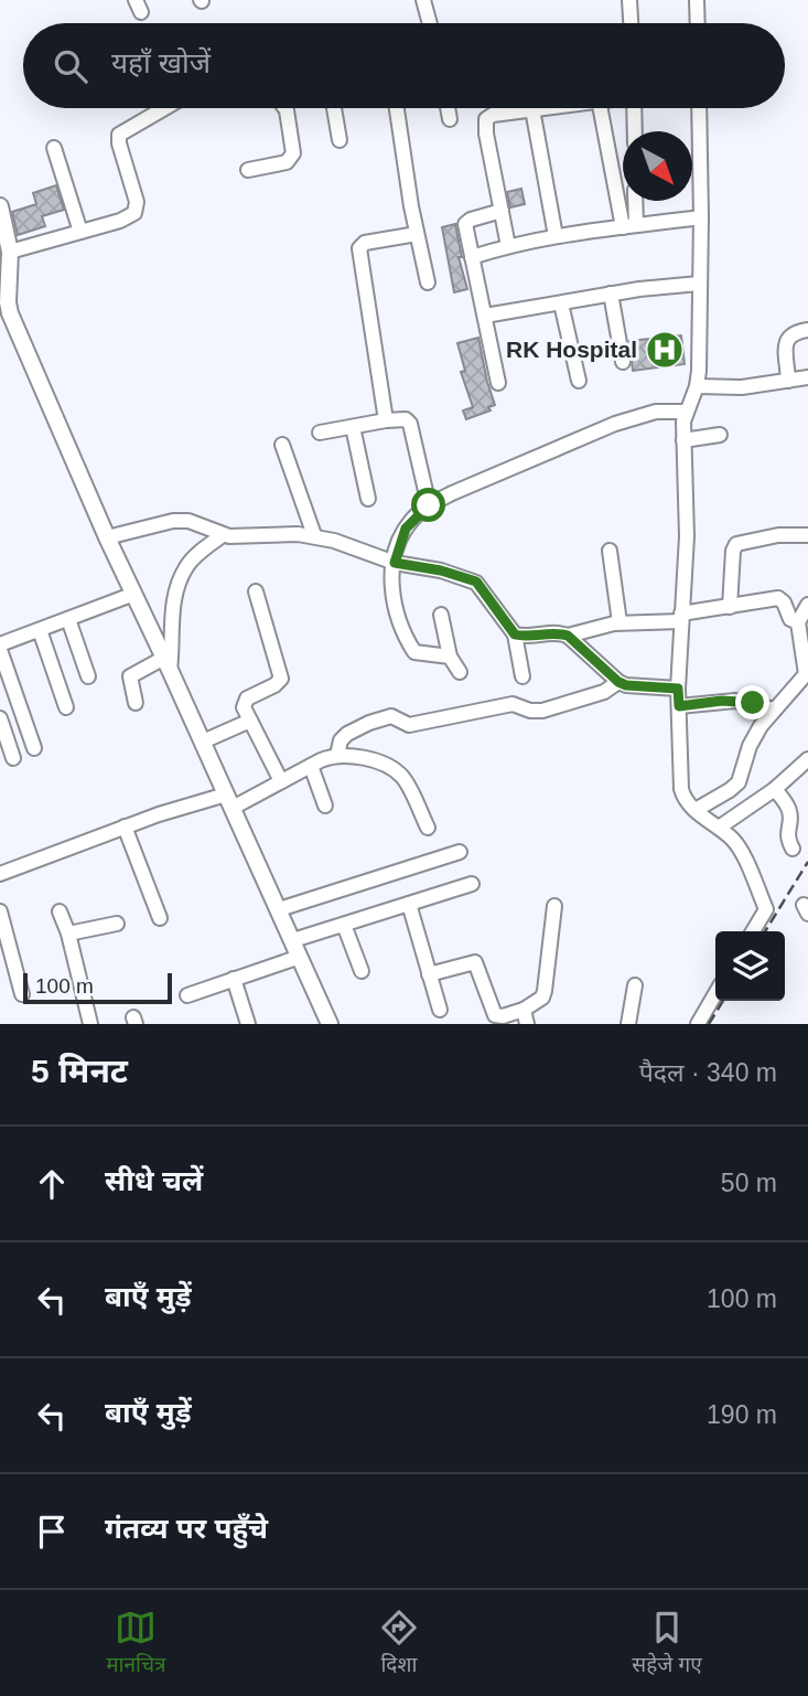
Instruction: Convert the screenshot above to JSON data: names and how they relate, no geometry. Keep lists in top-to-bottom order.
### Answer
{
  "places": {
    "hospital": ["RK Hospital"]
  },
  "scale_bar": "100 m",
  "north": "bottom right",
  "page": {
    "search": "यहाँ खोजें",
    "scale": "100 m",
    "heading": ["5 मिनट", "पैदल · 340 m"],
    "list": [
      ["सीधे चलें", "50 m"],
      ["बाएँ मुड़ें", "100 m"],
      ["बाएँ मुड़ें", "190 m"],
      "गंतव्य पर पहुँचे"
    ],
    "nav": ["मानचित्र", "दिशा", "सहेजे गए"]
  }
}
